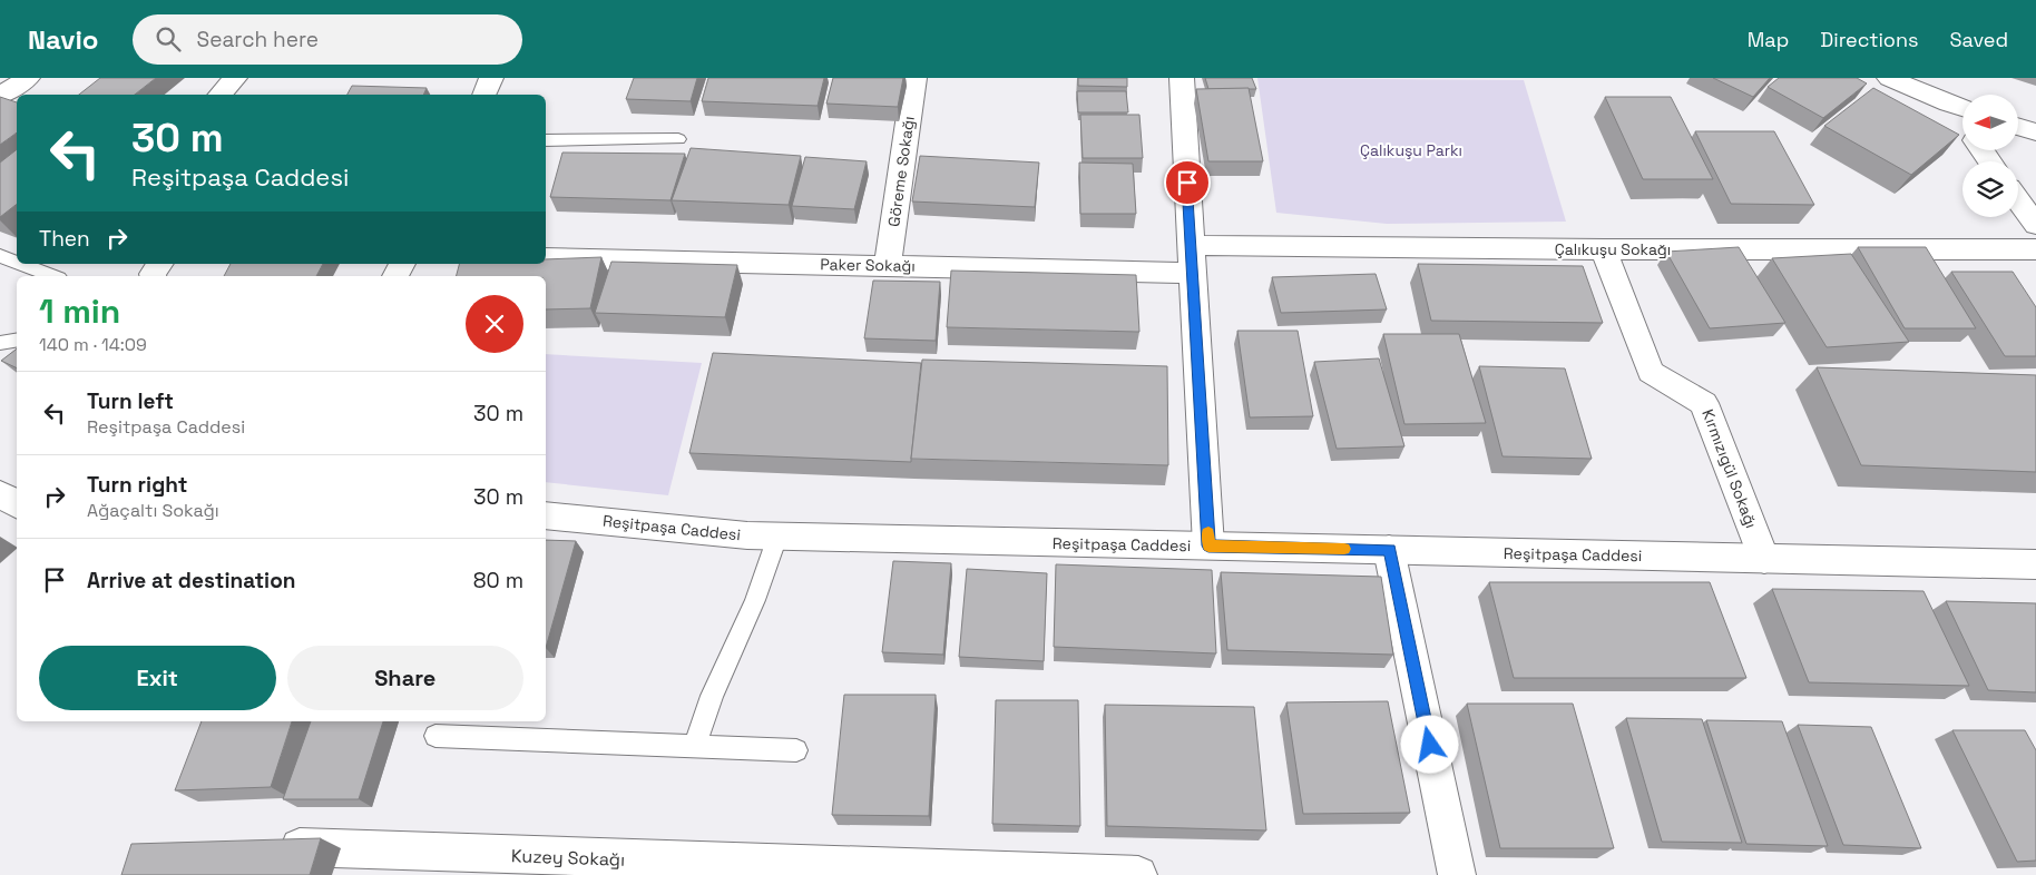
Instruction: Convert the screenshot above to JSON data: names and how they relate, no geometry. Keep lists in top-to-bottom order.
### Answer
{
  "streets": {
    "street": [
      "Göreme Sokağı",
      "Çalıkuşu Sokağı",
      "Paker Sokağı",
      "Kırmızıgül Sokağı",
      "Reşitpaşa Caddesi",
      "Kuzey Sokağı"
    ]
  },
  "crossings": [
    ["Göreme Sokağı", "Paker Sokağı"],
    ["Çalıkuşu Sokağı", "Kırmızıgül Sokağı"],
    ["Kırmızıgül Sokağı", "Reşitpaşa Caddesi"]
  ],
  "parks": ["Çalıkuşu Parkı"],
  "north": "left",
  "page": {
    "header": "Navio",
    "search": "Search here",
    "nav": ["Map", "Directions", "Saved"],
    "turn": ["30 m", "Reşitpaşa Caddesi"],
    "then": "Then",
    "heading": ["1 min", "140 m · 14:09"],
    "list": [
      {
        "name": "Turn left",
        "note": "Reşitpaşa Caddesi",
        "value": "30 m"
      },
      {
        "name": "Turn right",
        "note": "Ağaçaltı Sokağı",
        "value": "30 m"
      },
      {
        "name": "Arrive at destination",
        "value": "80 m"
      }
    ],
    "buttons": ["Exit", "Share"]
  }
}
